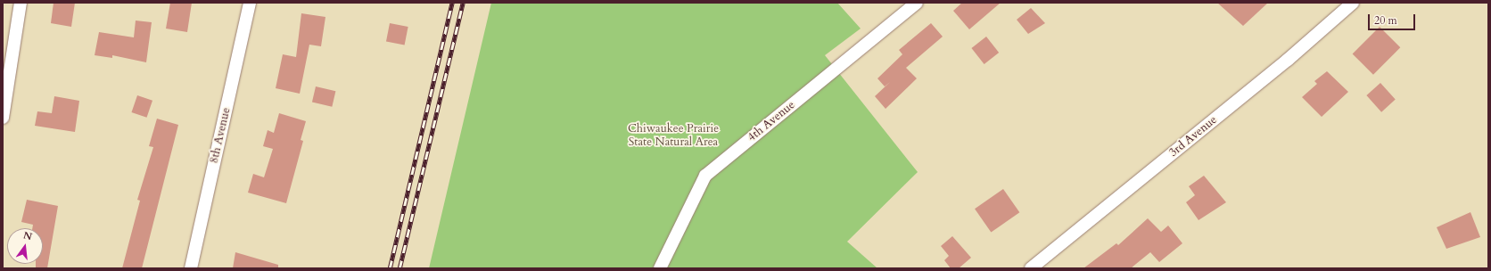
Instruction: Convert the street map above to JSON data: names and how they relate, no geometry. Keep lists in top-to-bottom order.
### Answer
{
  "streets": {
    "street": ["4th Avenue", "8th Avenue", "3rd Avenue"]
  },
  "parks": ["Chiwaukee Prairie State Natural Area"],
  "scale_bar": "20 m",
  "north": "top"
}
